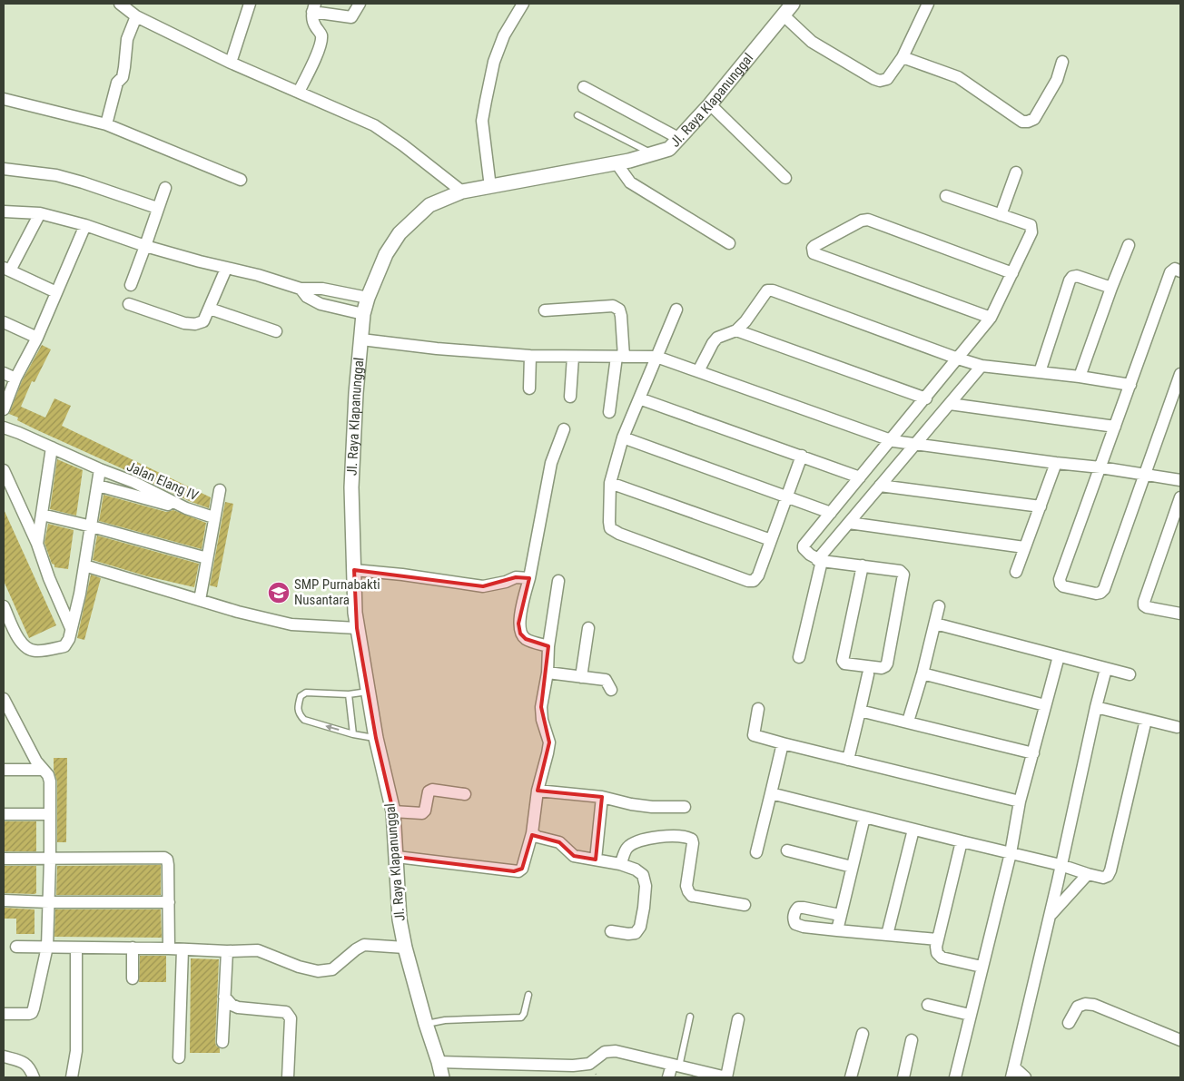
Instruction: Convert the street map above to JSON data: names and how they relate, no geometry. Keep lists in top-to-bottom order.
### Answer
{
  "streets": {
    "street": ["Jl. Raya Klapanunggal", "Jalan Elang IV"]
  },
  "places": {
    "school or university": ["SMP Purnabakti Nusantara"]
  }
}
